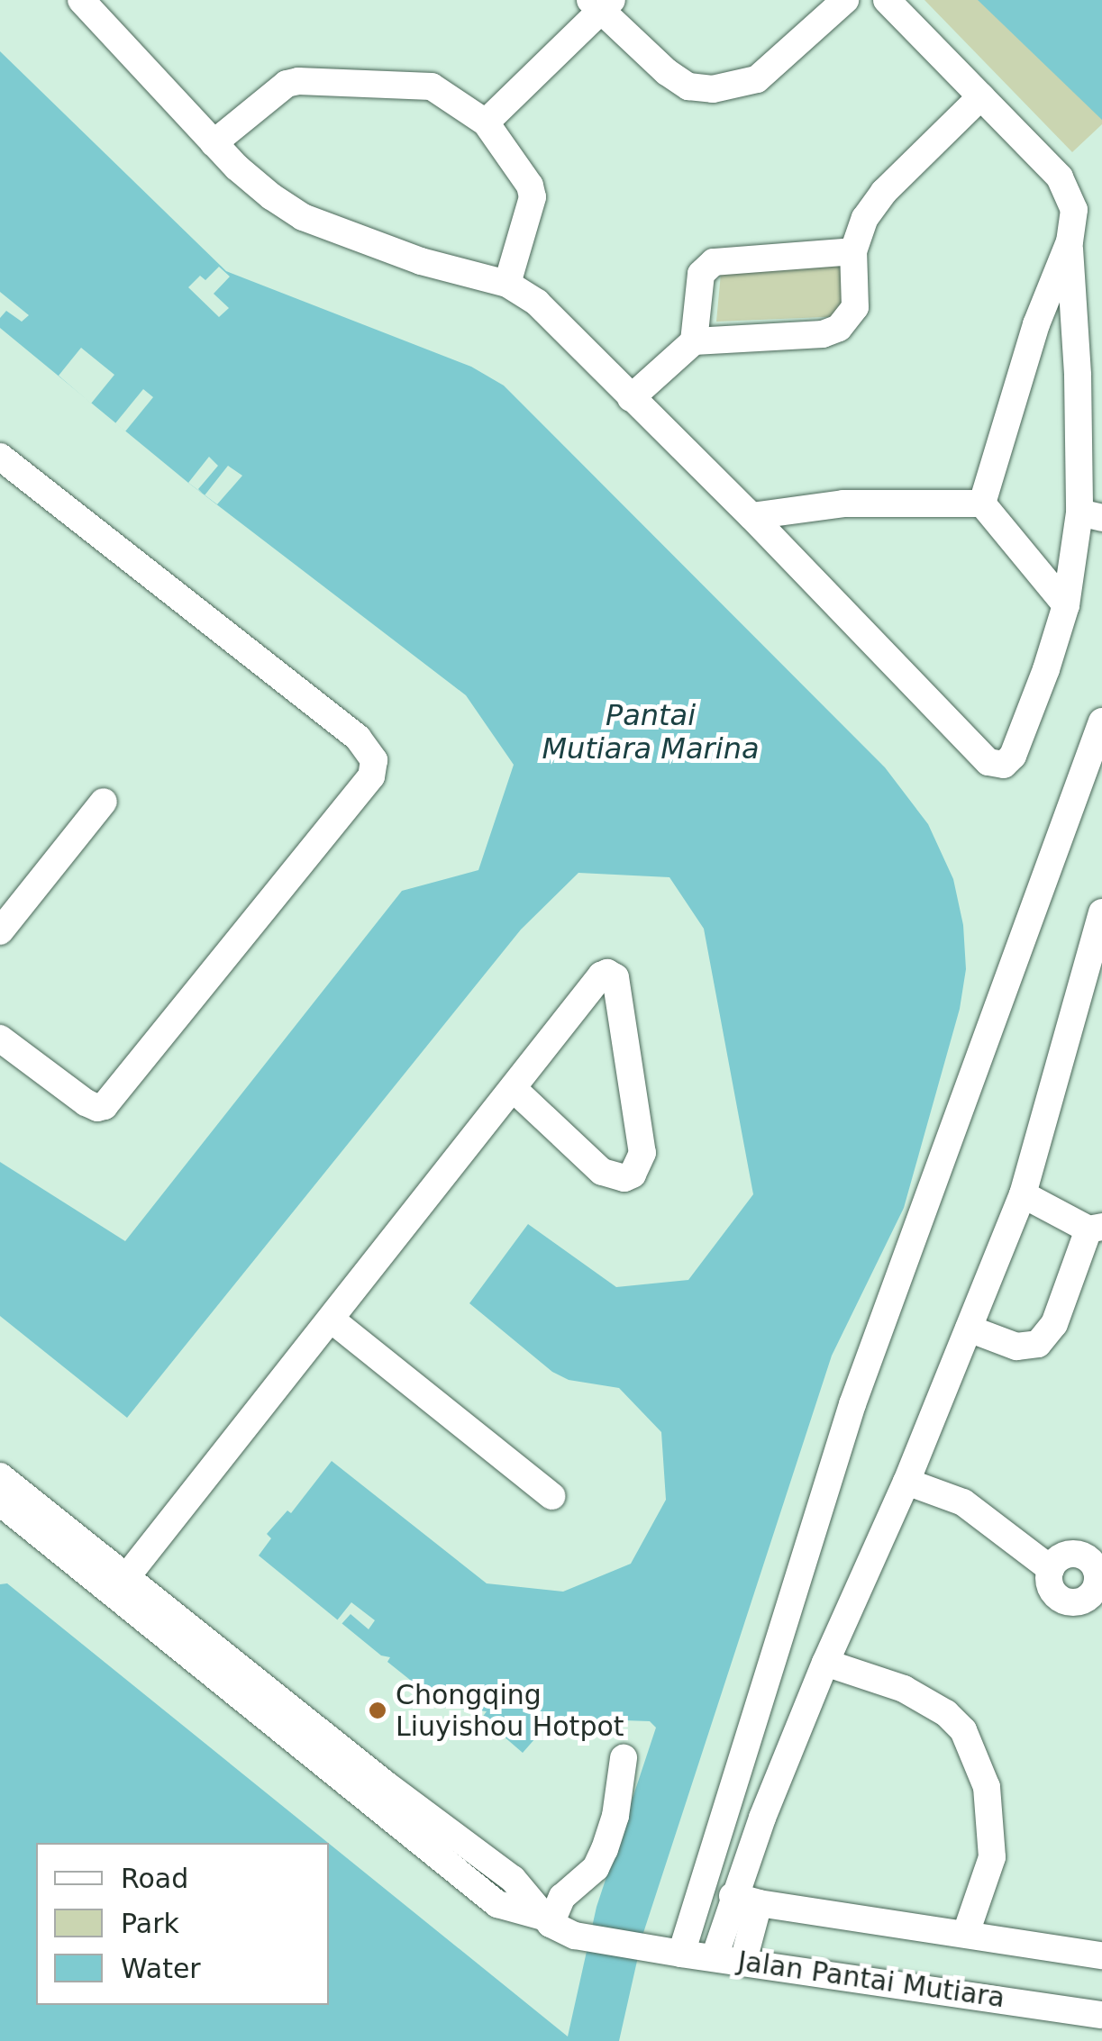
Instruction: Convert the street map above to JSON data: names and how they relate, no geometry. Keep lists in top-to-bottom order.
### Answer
{
  "streets": {
    "street": ["Jalan Pantai Mutiara"]
  },
  "water": ["Pantai Mutiara Marina"],
  "places": ["Chongqing Liuyishou Hotpot"],
  "legend": ["Road", "Park", "Water"]
}
